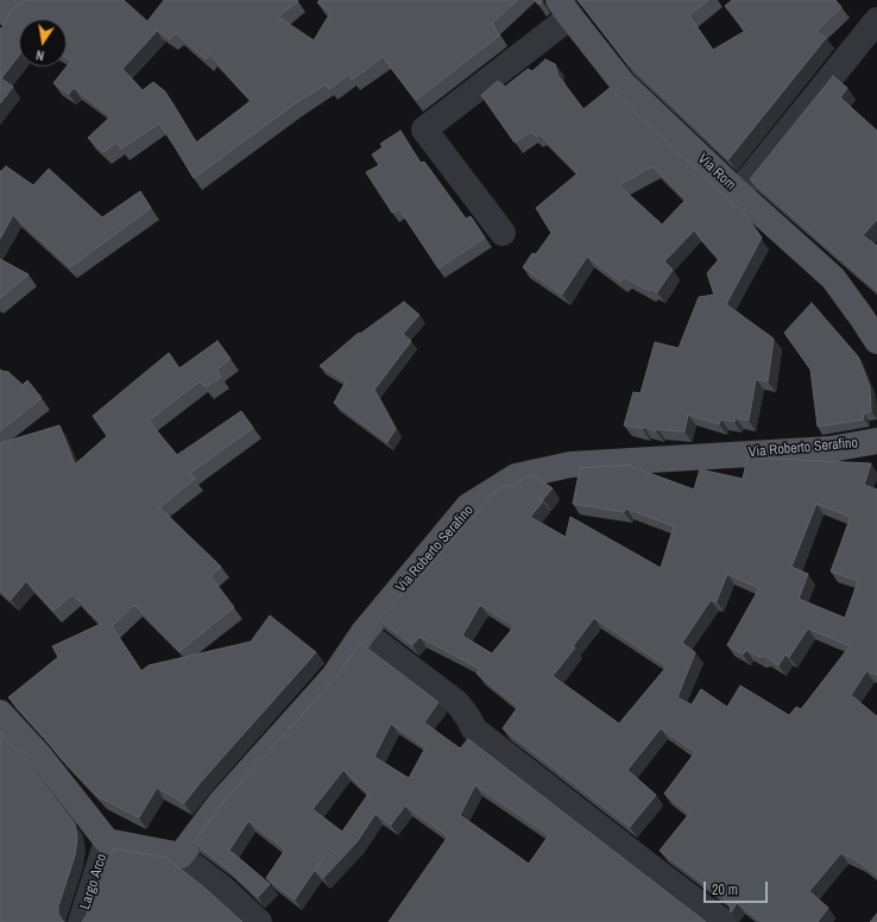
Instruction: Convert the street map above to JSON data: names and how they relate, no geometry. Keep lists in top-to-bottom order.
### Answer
{
  "streets": {
    "main road": ["Via Rom", "Via Roberto Serafino"],
    "street": ["Largo Arco"]
  },
  "scale_bar": "20 m",
  "north": "bottom"
}
